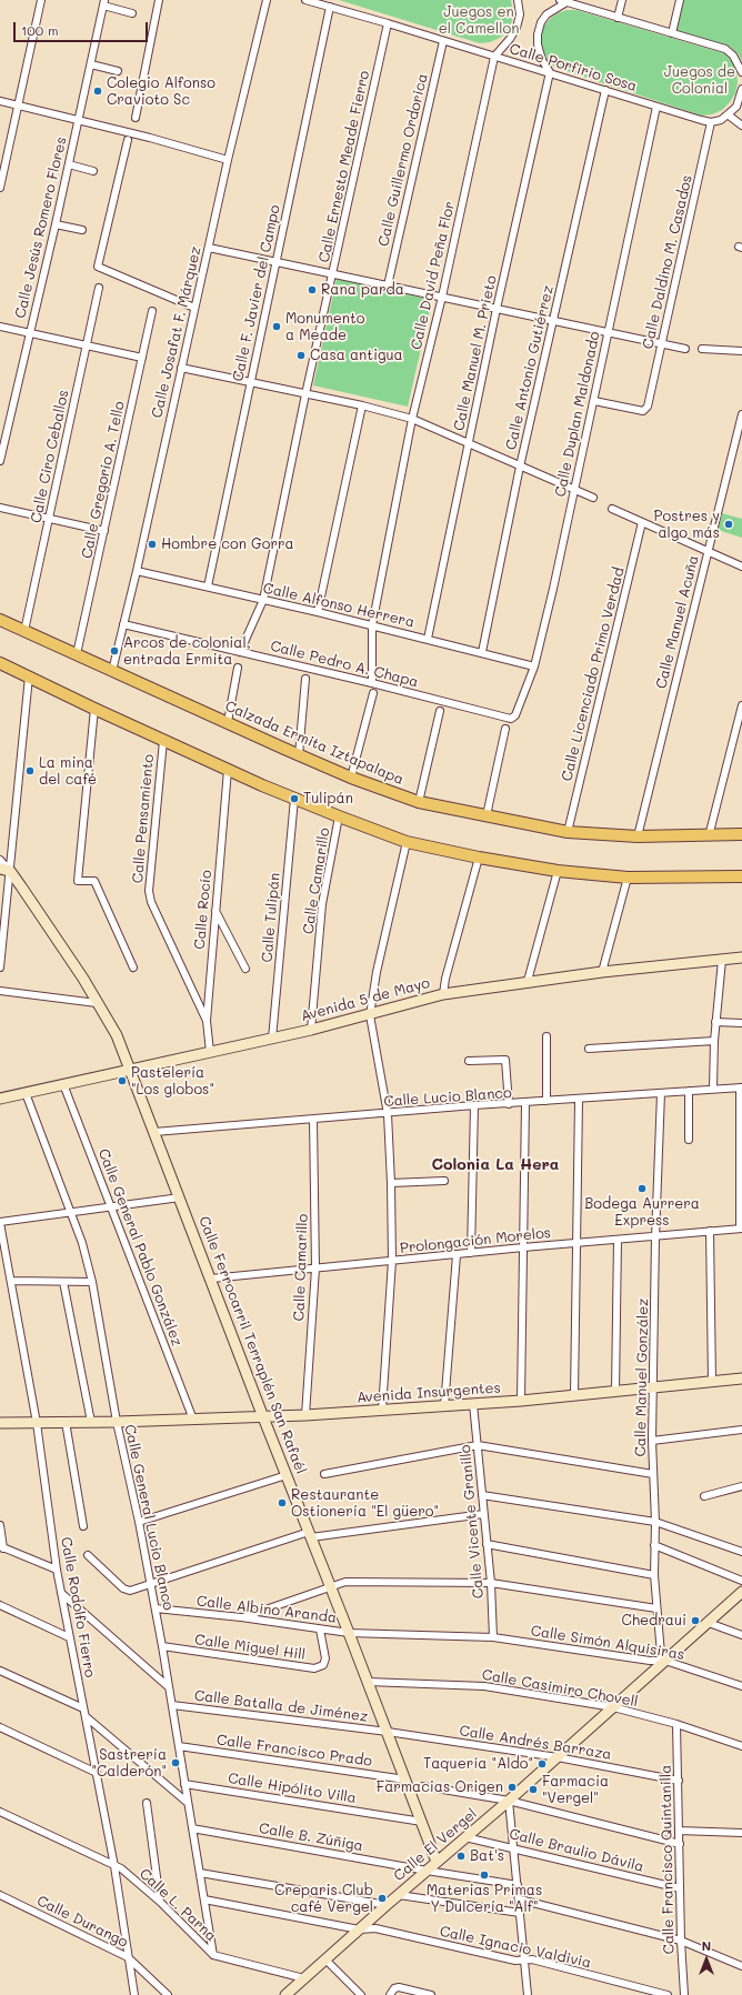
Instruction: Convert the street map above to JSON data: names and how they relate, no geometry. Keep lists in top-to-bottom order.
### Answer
{
  "streets": {
    "main road": ["Calzada Ermita Iztapalapa"],
    "street": [
      "Calle Porfirio Sosa",
      "Calle Guillermo Ordorica",
      "Calle Ernesto Meade Fierro",
      "Calle Jesús Romero Flores",
      "Calle Daldino M. Casados",
      "Calle David Peña Flor",
      "Calle F. Javier del Campo",
      "Calle Josafat F. Márquez",
      "Calle Manuel M. Prieto",
      "Calle Antonio Gutiérrez",
      "Calle Duplan Maldonado",
      "Calle Ciro Ceballos",
      "Calle Gregorio A. Tello",
      "Calle Alfonso Herrera",
      "Calle Manuel Acuña",
      "Calle Pedro A. Chapa",
      "Calle Licenciado Primo Verdad",
      "Calle Pensamiento",
      "Calle Camarillo",
      "Calle Rocío",
      "Calle Tulipán",
      "Avenida 5 de Mayo",
      "Calle Lucio Blanco",
      "Prolongación Morelos",
      "Calle General Pablo González",
      "Calle Ferrocarril Terraplén San Rafaél",
      "Calle Manuel González",
      "Avenida Insurgentes",
      "Calle General Lucio Blanco",
      "Calle Vicente Granillo",
      "Calle Rodolfo Fierro",
      "Calle Albino Aranda",
      "Calle Simón Alquisiras",
      "Calle Miguel Hill",
      "Calle Casimiro Chovell",
      "Calle Batalla de Jiménez",
      "Calle Andrés Barraza",
      "Calle Francisco Prado",
      "Calle Hipólito Villa",
      "Calle B. Zúñiga",
      "Calle El Vergel",
      "Calle Braulio Dávila",
      "Calle Francisco Quintanilla",
      "Calle L. Parna",
      "Calle Durango",
      "Calle Ignacio Valdivia"
    ]
  },
  "crossings": [
    ["Calle Porfirio Sosa", "Calle Guillermo Ordorica"],
    ["Calle Porfirio Sosa", "Calle Ernesto Meade Fierro"],
    ["Calle Porfirio Sosa", "Calle Daldino M. Casados"],
    ["Calle Porfirio Sosa", "Calle David Peña Flor"],
    ["Calle Porfirio Sosa", "Calle F. Javier del Campo"],
    ["Calle Porfirio Sosa", "Calle Manuel M. Prieto"],
    ["Calle Porfirio Sosa", "Calle Antonio Gutiérrez"],
    ["Calle Porfirio Sosa", "Calle Duplan Maldonado"],
    ["Calle Ernesto Meade Fierro", "Calle Alfonso Herrera"],
    ["Calle Ernesto Meade Fierro", "Calle Pedro A. Chapa"],
    ["Calle Daldino M. Casados", "Calle Duplan Maldonado"],
    ["Calle David Peña Flor", "Calle Alfonso Herrera"],
    ["Calle David Peña Flor", "Calle Pedro A. Chapa"],
    ["Calle F. Javier del Campo", "Calle Alfonso Herrera"],
    ["Calle Josafat F. Márquez", "Calle Alfonso Herrera"],
    ["Calle Josafat F. Márquez", "Calle Pedro A. Chapa"],
    ["Calle Josafat F. Márquez", "Calzada Ermita Iztapalapa"],
    ["Calle Manuel M. Prieto", "Calle Alfonso Herrera"],
    ["Calle Antonio Gutiérrez", "Calle Alfonso Herrera"],
    ["Calle Duplan Maldonado", "Calle Alfonso Herrera"],
    ["Calle Duplan Maldonado", "Calle Pedro A. Chapa"],
    ["Calle Ciro Ceballos", "Calzada Ermita Iztapalapa"],
    ["Calle Gregorio A. Tello", "Calzada Ermita Iztapalapa"],
    ["Calle Manuel Acuña", "Calzada Ermita Iztapalapa"],
    ["Calle Licenciado Primo Verdad", "Calzada Ermita Iztapalapa"],
    ["Calle Pensamiento", "Calle Rocío"],
    ["Calle Camarillo", "Avenida 5 de Mayo"],
    ["Calle Camarillo", "Calle Lucio Blanco"],
    ["Calle Camarillo", "Prolongación Morelos"],
    ["Calle Camarillo", "Avenida Insurgentes"],
    ["Calle Rocío", "Avenida 5 de Mayo"],
    ["Calle Tulipán", "Avenida 5 de Mayo"],
    ["Avenida 5 de Mayo", "Calle General Pablo González"],
    ["Avenida 5 de Mayo", "Calle Ferrocarril Terraplén San Rafaél"],
    ["Avenida 5 de Mayo", "Calle General Lucio Blanco"],
    ["Calle Lucio Blanco", "Calle Ferrocarril Terraplén San Rafaél"],
    ["Calle Lucio Blanco", "Calle Manuel González"],
    ["Prolongación Morelos", "Calle Ferrocarril Terraplén San Rafaél"],
    ["Prolongación Morelos", "Calle Manuel González"],
    ["Calle General Pablo González", "Avenida Insurgentes"],
    ["Calle Ferrocarril Terraplén San Rafaél", "Avenida Insurgentes"],
    ["Calle Ferrocarril Terraplén San Rafaél", "Calle Albino Aranda"],
    ["Calle Ferrocarril Terraplén San Rafaél", "Calle Casimiro Chovell"],
    ["Calle Ferrocarril Terraplén San Rafaél", "Calle Batalla de Jiménez"],
    ["Calle Ferrocarril Terraplén San Rafaél", "Calle Andrés Barraza"],
    ["Calle Ferrocarril Terraplén San Rafaél", "Calle Francisco Prado"],
    ["Calle Ferrocarril Terraplén San Rafaél", "Calle Hipólito Villa"],
    ["Calle Ferrocarril Terraplén San Rafaél", "Calle El Vergel"],
    ["Calle Manuel González", "Avenida Insurgentes"],
    ["Calle Manuel González", "Calle Simón Alquisiras"],
    ["Calle Manuel González", "Calle El Vergel"],
    ["Avenida Insurgentes", "Calle General Lucio Blanco"],
    ["Avenida Insurgentes", "Calle Vicente Granillo"],
    ["Avenida Insurgentes", "Calle Rodolfo Fierro"],
    ["Calle General Lucio Blanco", "Calle Albino Aranda"],
    ["Calle General Lucio Blanco", "Calle Miguel Hill"],
    ["Calle General Lucio Blanco", "Calle Batalla de Jiménez"],
    ["Calle General Lucio Blanco", "Calle Francisco Prado"],
    ["Calle General Lucio Blanco", "Calle Hipólito Villa"],
    ["Calle General Lucio Blanco", "Calle B. Zúñiga"],
    ["Calle General Lucio Blanco", "Calle L. Parna"],
    ["Calle General Lucio Blanco", "Calle Ignacio Valdivia"],
    ["Calle Vicente Granillo", "Calle Albino Aranda"],
    ["Calle Vicente Granillo", "Calle Simón Alquisiras"],
    ["Calle Rodolfo Fierro", "Calle L. Parna"],
    ["Calle Rodolfo Fierro", "Calle Durango"],
    ["Calle Albino Aranda", "Calle Simón Alquisiras"],
    ["Calle Albino Aranda", "Calle Miguel Hill"],
    ["Calle Simón Alquisiras", "Calle El Vergel"],
    ["Calle Casimiro Chovell", "Calle El Vergel"],
    ["Calle Casimiro Chovell", "Calle Francisco Quintanilla"],
    ["Calle Batalla de Jiménez", "Calle Andrés Barraza"],
    ["Calle Andrés Barraza", "Calle El Vergel"],
    ["Calle Andrés Barraza", "Calle Francisco Quintanilla"],
    ["Calle B. Zúñiga", "Calle El Vergel"],
    ["Calle El Vergel", "Calle Braulio Dávila"],
    ["Calle El Vergel", "Calle L. Parna"],
    ["Calle El Vergel", "Calle Ignacio Valdivia"],
    ["Calle Braulio Dávila", "Calle Francisco Quintanilla"]
  ],
  "districts": ["Colonia La Hera"],
  "parks": ["Juegos en el Camellon", "Juegos de Colonial"],
  "places": [
    "Colegio Alfonso Cravioto Sc",
    "Rana parda",
    "Monumento a Meade",
    "Casa antigua",
    "Postres y algo más",
    "Hombre con Gorra",
    "Arcos de colonial, entrada Ermita",
    "La mina del café",
    "Tulipán",
    "Pastelería \"Los globos\"",
    "Bodega Aurrera Express",
    "Restaurante Ostionería \"El güero\"",
    "Chedraui",
    "Sastrería \"Calderón\"",
    "Taquería \"Aldo\"",
    "Farmacias Origen",
    "Farmacia \"Vergel\"",
    "Bat's",
    "Materias Primas Y Dulcería \"Alf\"",
    "Creparis Club café Vergel"
  ],
  "scale_bar": "100 m",
  "north": "top"
}
